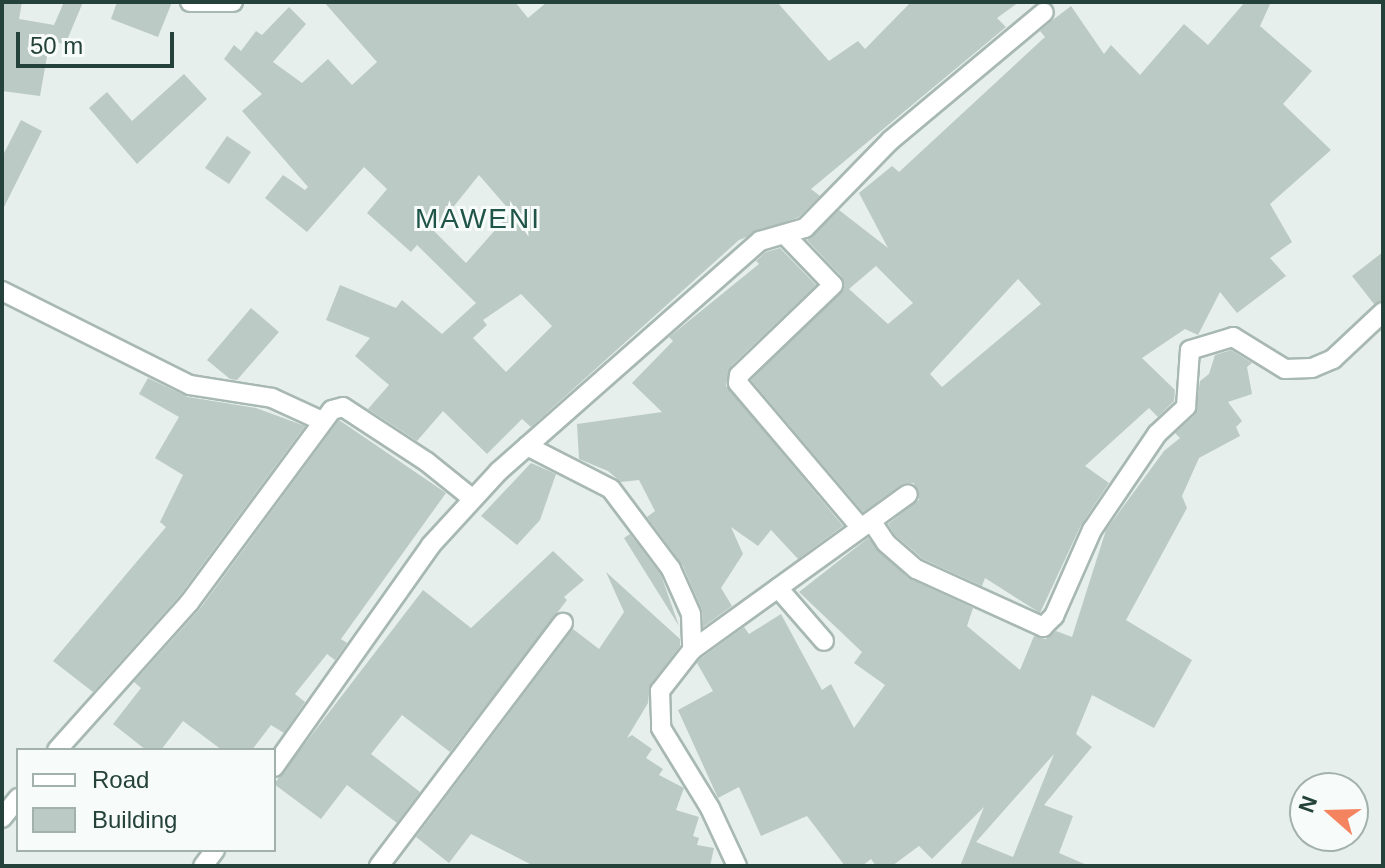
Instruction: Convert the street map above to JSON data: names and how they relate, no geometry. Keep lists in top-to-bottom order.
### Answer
{
  "districts": ["MAWENI"],
  "legend": ["Road", "Building"],
  "scale_bar": "50 m",
  "north": "left"
}
